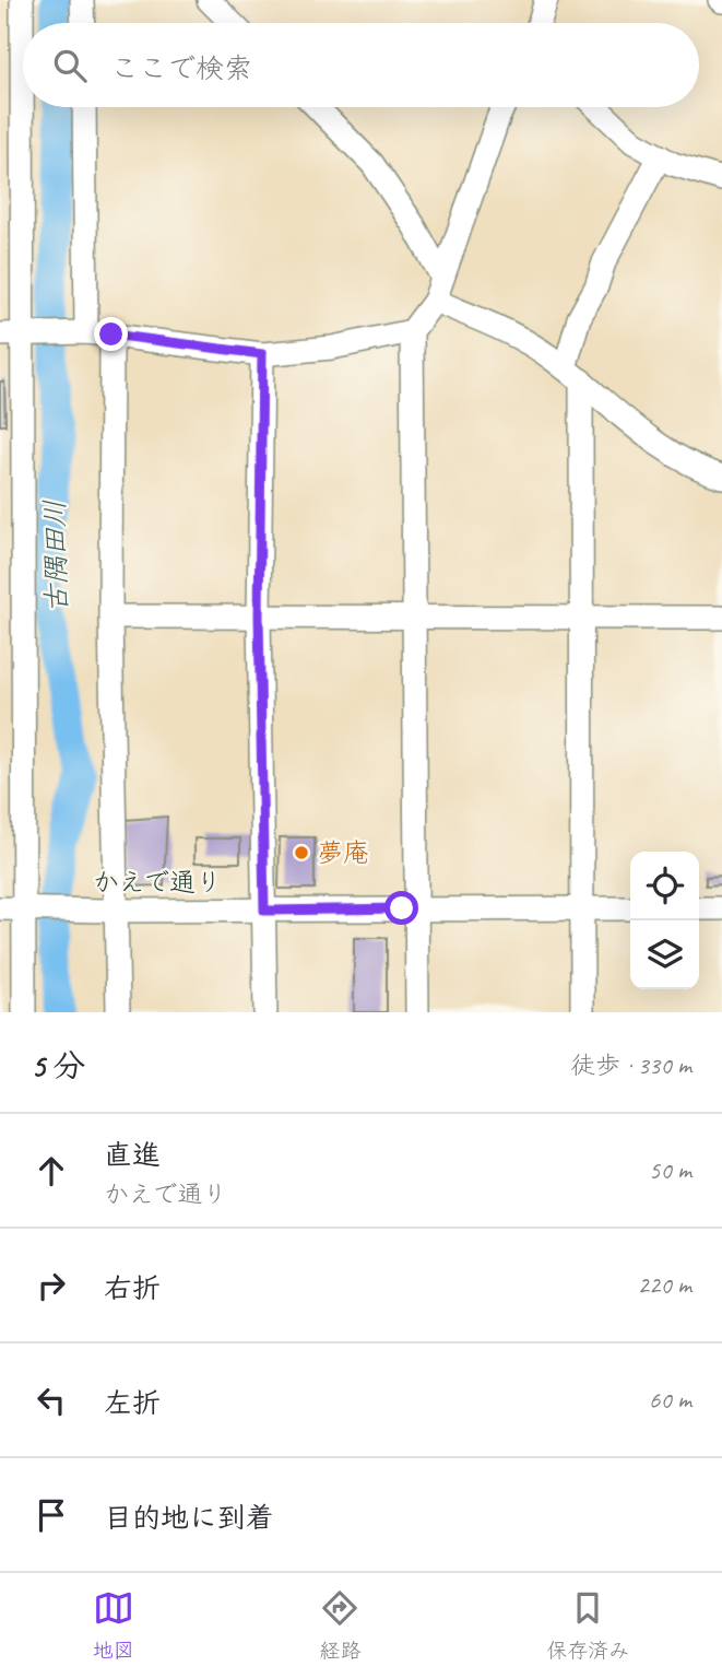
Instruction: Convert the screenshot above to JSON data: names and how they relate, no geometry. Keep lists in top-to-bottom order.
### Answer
{
  "streets": {
    "street": ["かえで通り"]
  },
  "water": ["古隅田川"],
  "places": ["夢庵"],
  "page": {
    "search": "ここで検索",
    "heading": ["5 分", "徒歩 · 330 m"],
    "list": [
      ["直進", "かえで通り", "50 m"],
      ["右折", "220 m"],
      ["左折", "60 m"],
      "目的地に到着"
    ],
    "nav": ["地図", "経路", "保存済み"]
  }
}
